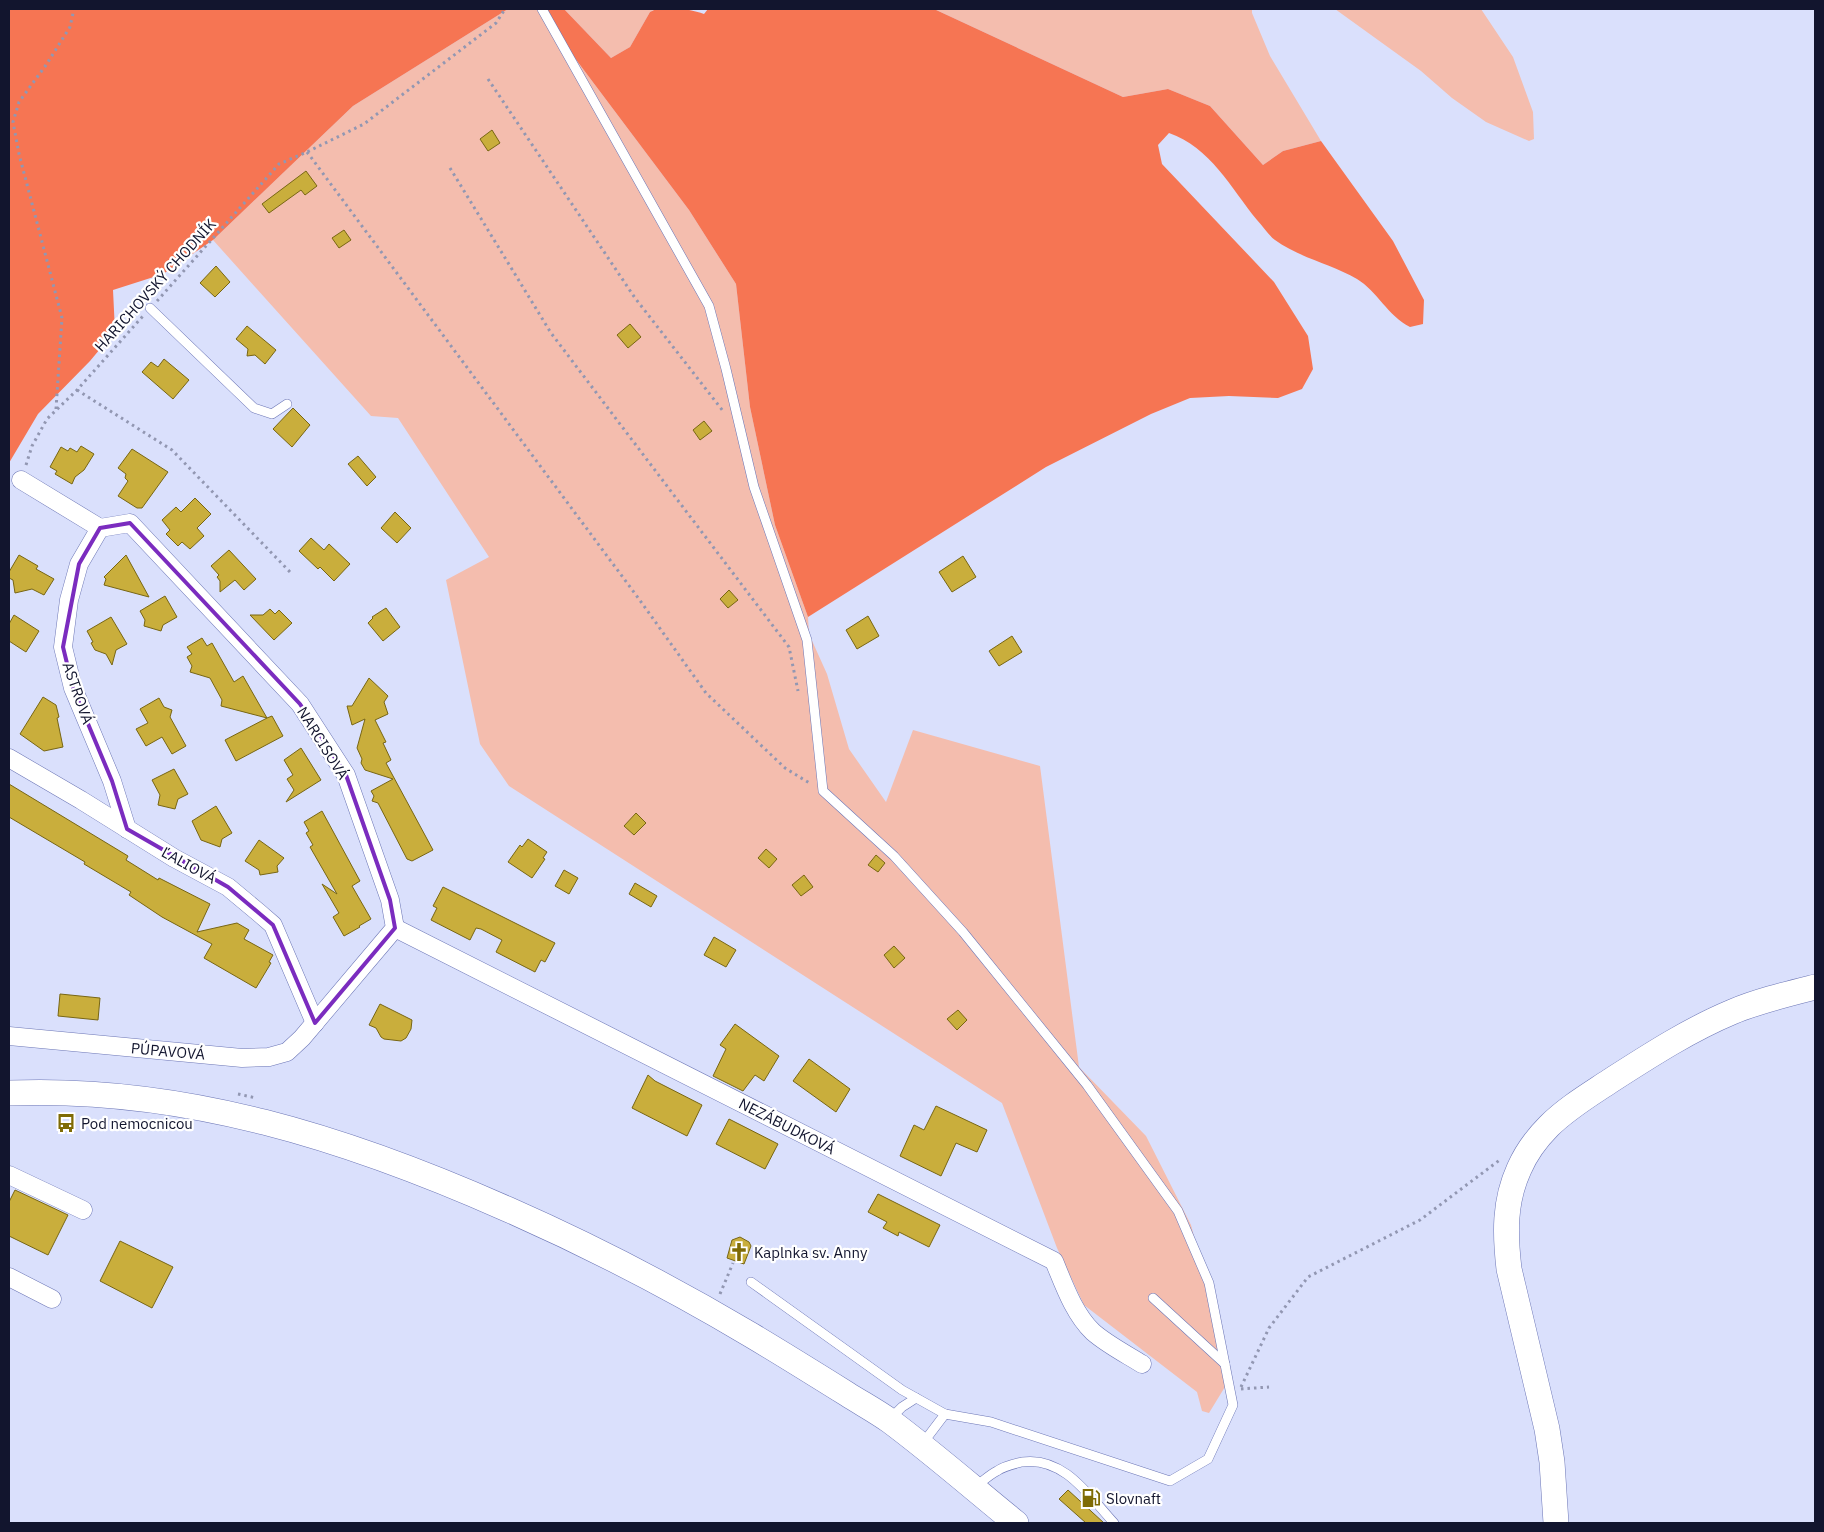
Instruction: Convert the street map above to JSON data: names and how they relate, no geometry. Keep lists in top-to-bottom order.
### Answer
{
  "streets": {
    "street": [
      "ASTROVÁ",
      "NARCISOVÁ",
      "ĽALIOVÁ",
      "PÚPAVOVÁ",
      "NEZÁBUDKOVÁ"
    ],
    "path": ["HARICHOVSKÝ CHODNÍK"]
  },
  "crossings": [
    ["ASTROVÁ", "NARCISOVÁ"],
    ["ASTROVÁ", "ĽALIOVÁ"],
    ["NARCISOVÁ", "NEZÁBUDKOVÁ"],
    ["ĽALIOVÁ", "PÚPAVOVÁ"]
  ],
  "places": {
    "bus stop": ["Pod nemocnicou"],
    "church": ["Kaplnka sv. Anny"],
    "fuel station": ["Slovnaft"]
  }
}
